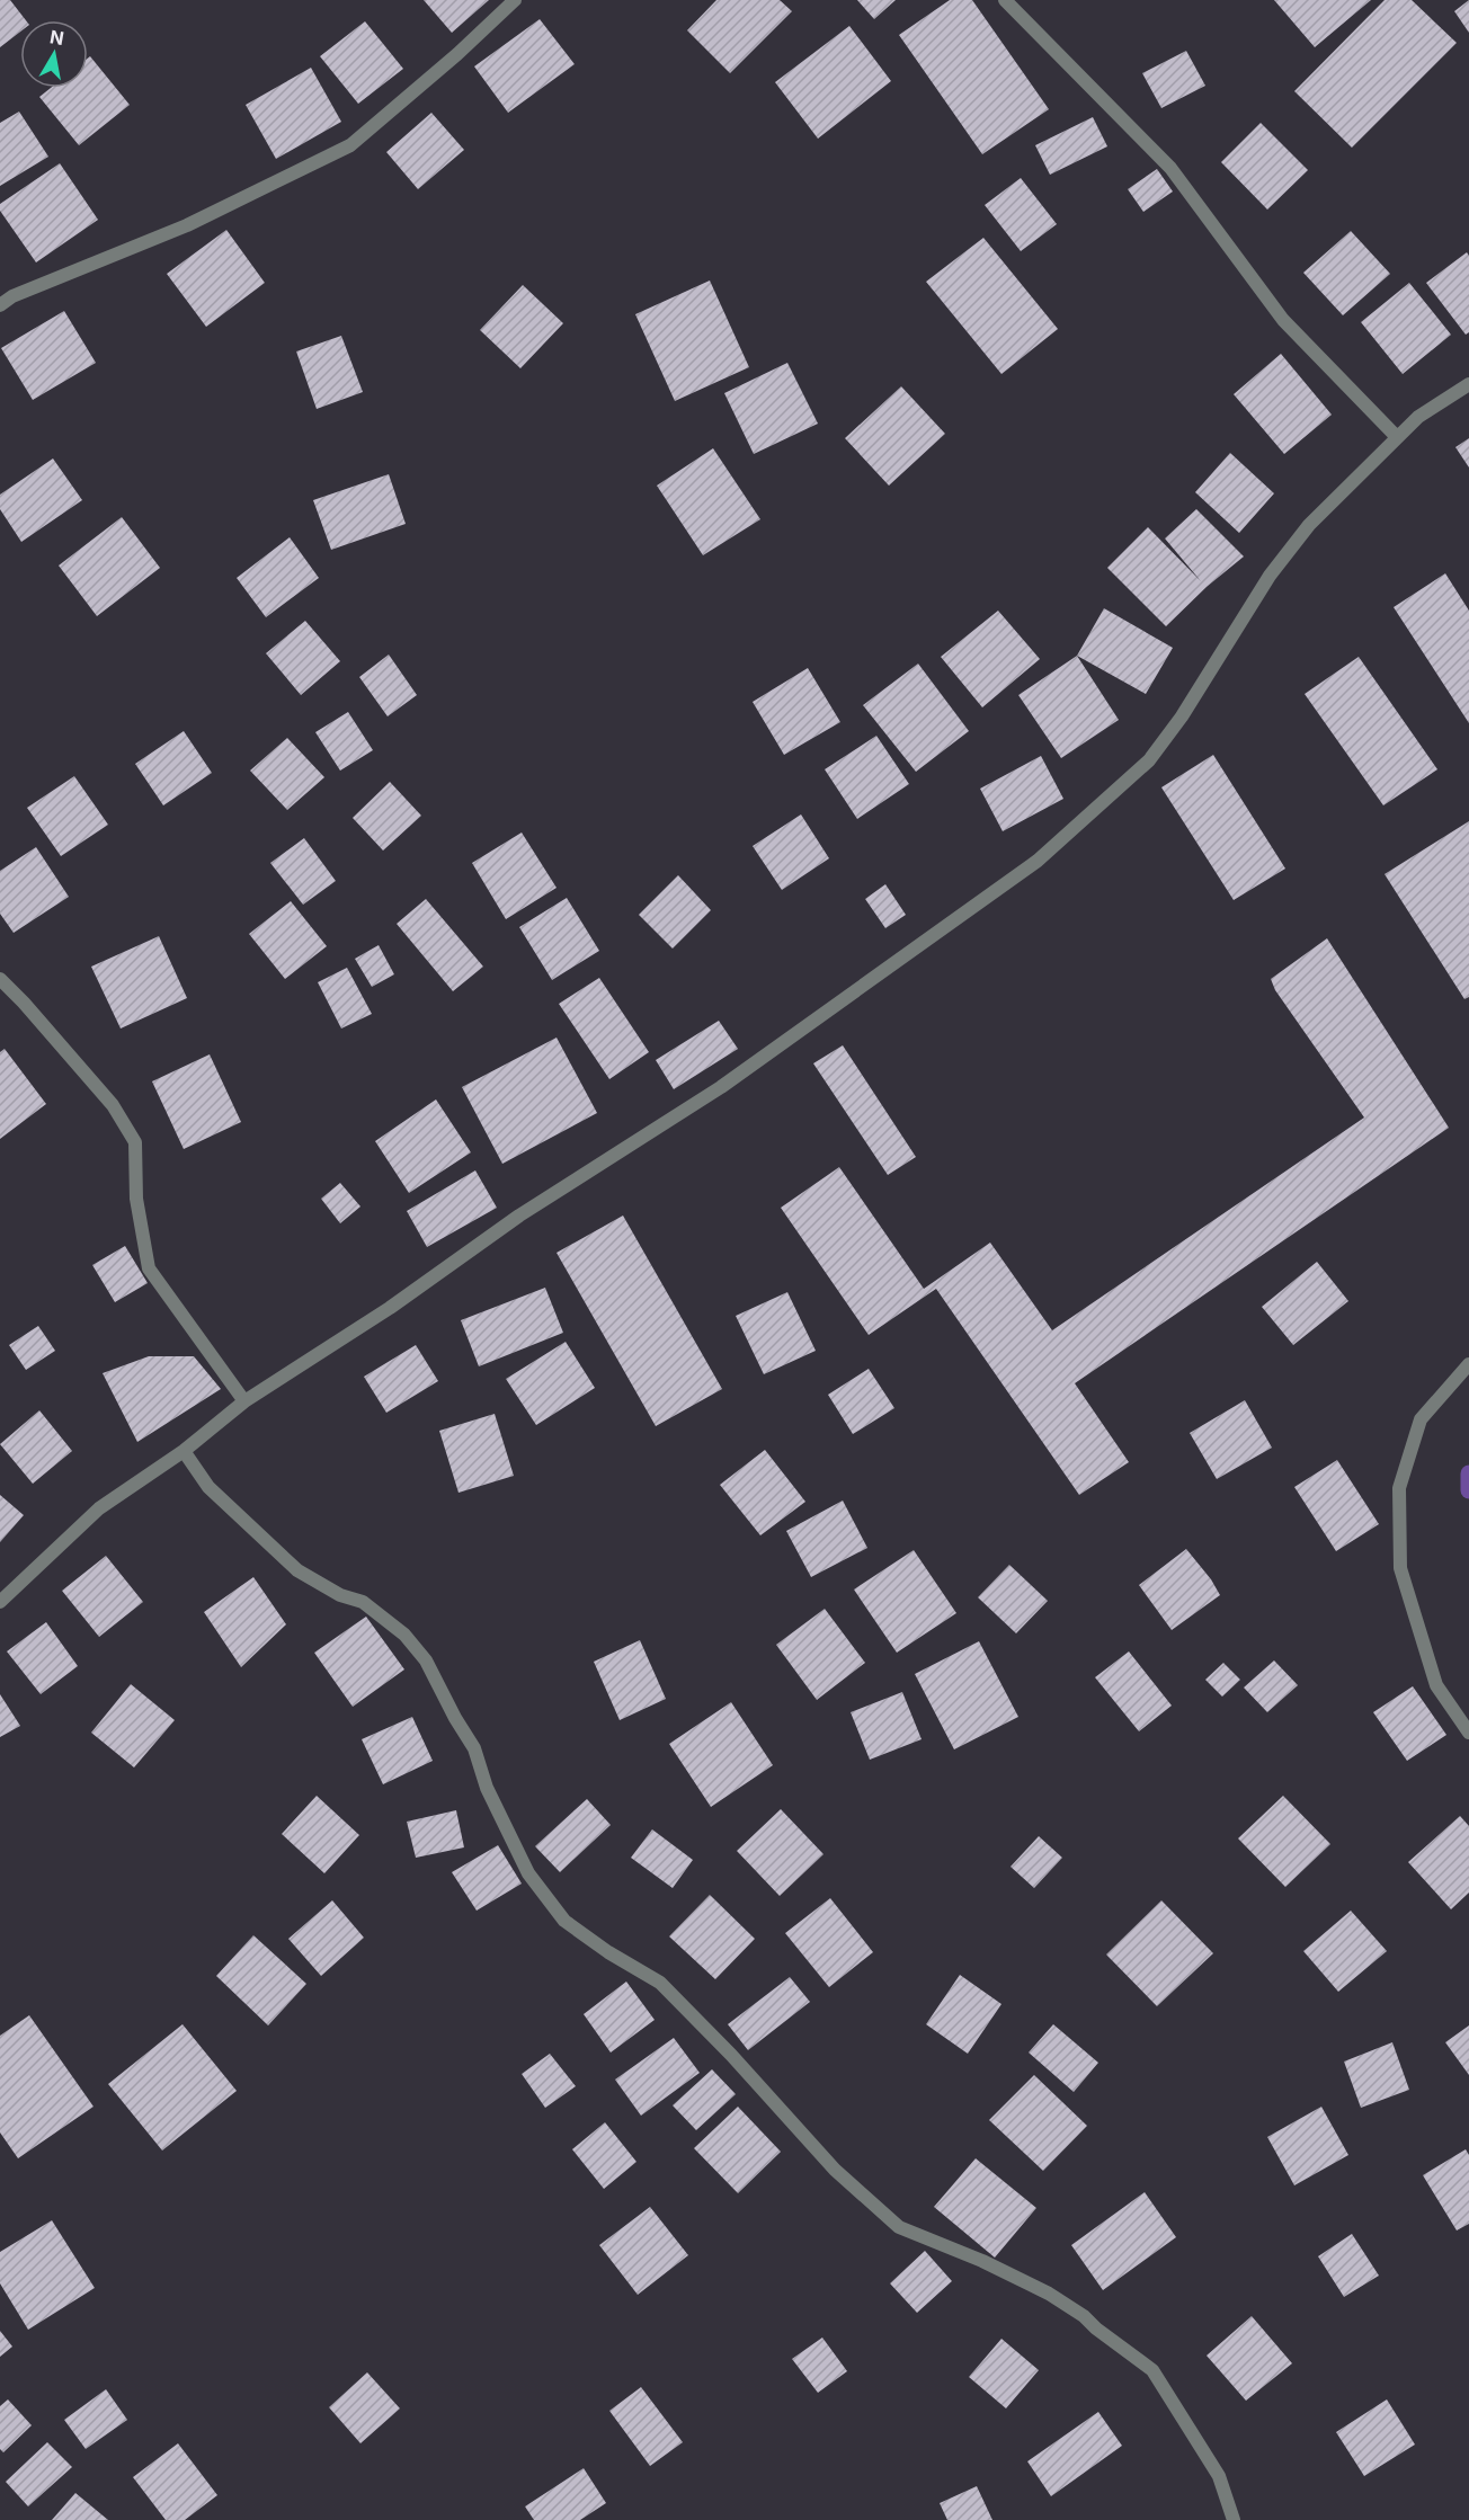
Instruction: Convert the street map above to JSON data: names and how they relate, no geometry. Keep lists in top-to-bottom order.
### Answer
{
  "north": "top"
}
